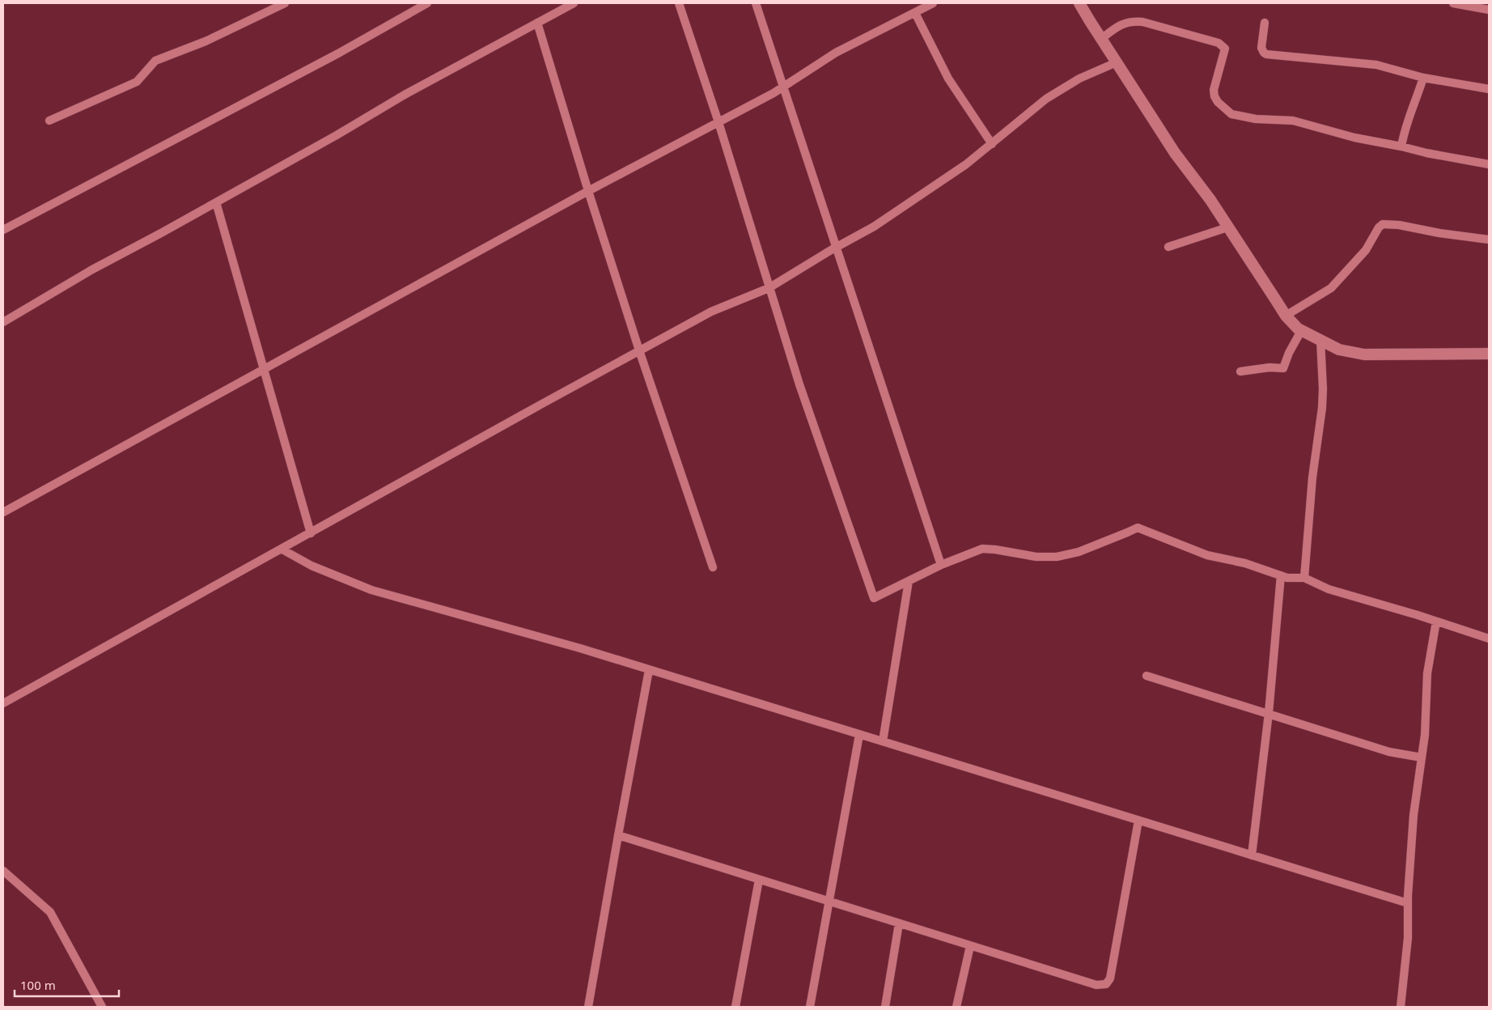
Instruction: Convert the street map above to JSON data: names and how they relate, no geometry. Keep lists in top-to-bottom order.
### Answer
{
  "scale_bar": "100 m"
}
